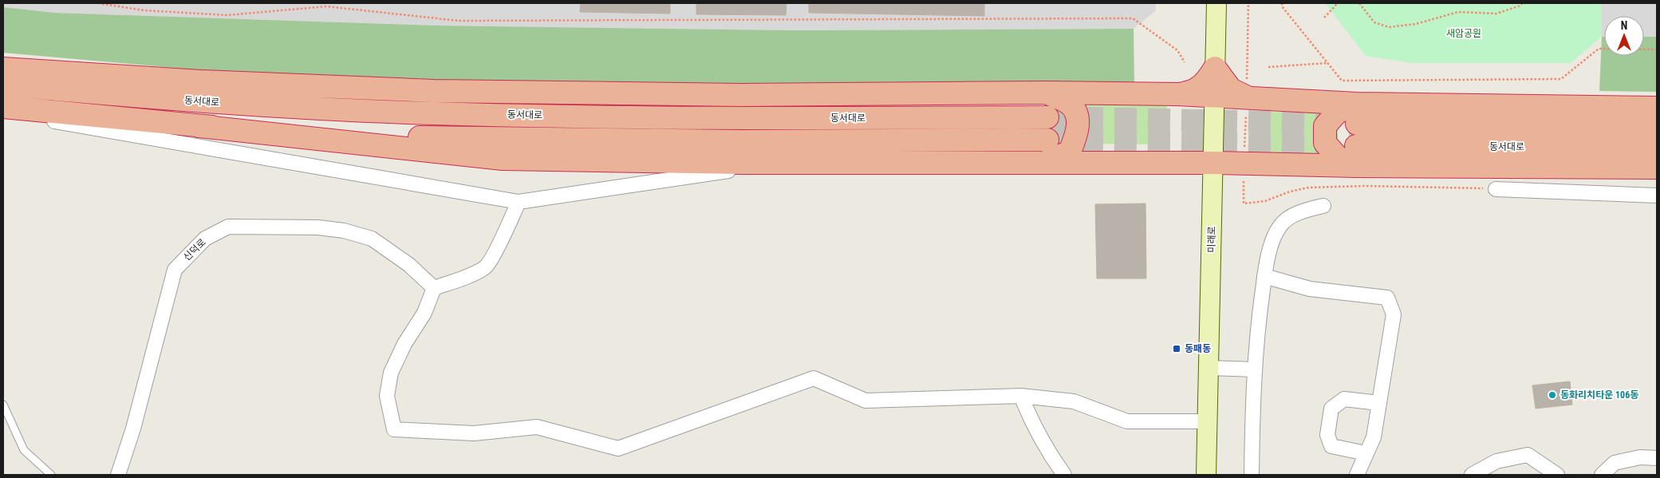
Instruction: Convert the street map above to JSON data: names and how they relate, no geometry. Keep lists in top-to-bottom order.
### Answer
{
  "streets": {
    "highway": ["동서대로"],
    "main road": ["미래로"],
    "street": ["신덕로"]
  },
  "parks": ["새암공원"],
  "places": {
    "transit": ["동패동"],
    "other": ["동화리치타운 106동"]
  },
  "north": "top"
}
